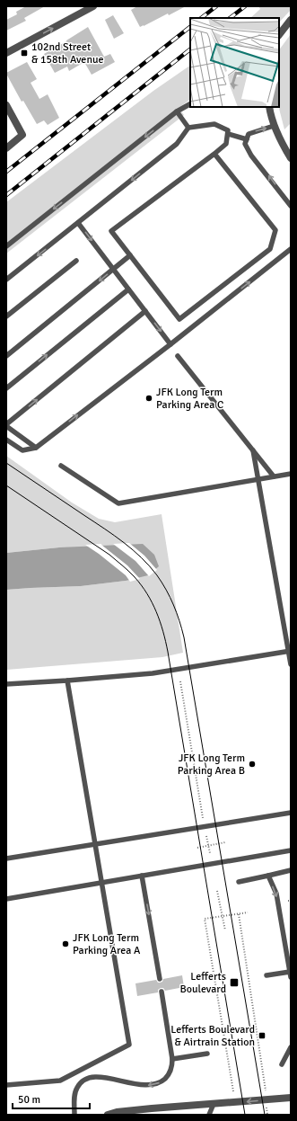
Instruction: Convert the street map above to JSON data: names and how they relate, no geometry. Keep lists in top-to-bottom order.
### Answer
{
  "places": {
    "transit": ["102nd Street & 158th Avenue", "Lefferts Boulevard", "Lefferts Boulevard & Airtrain Station"],
    "other": ["JFK Long Term Parking Area C", "JFK Long Term Parking Area B", "JFK Long Term Parking Area A"]
  },
  "scale_bar": "50 m"
}
